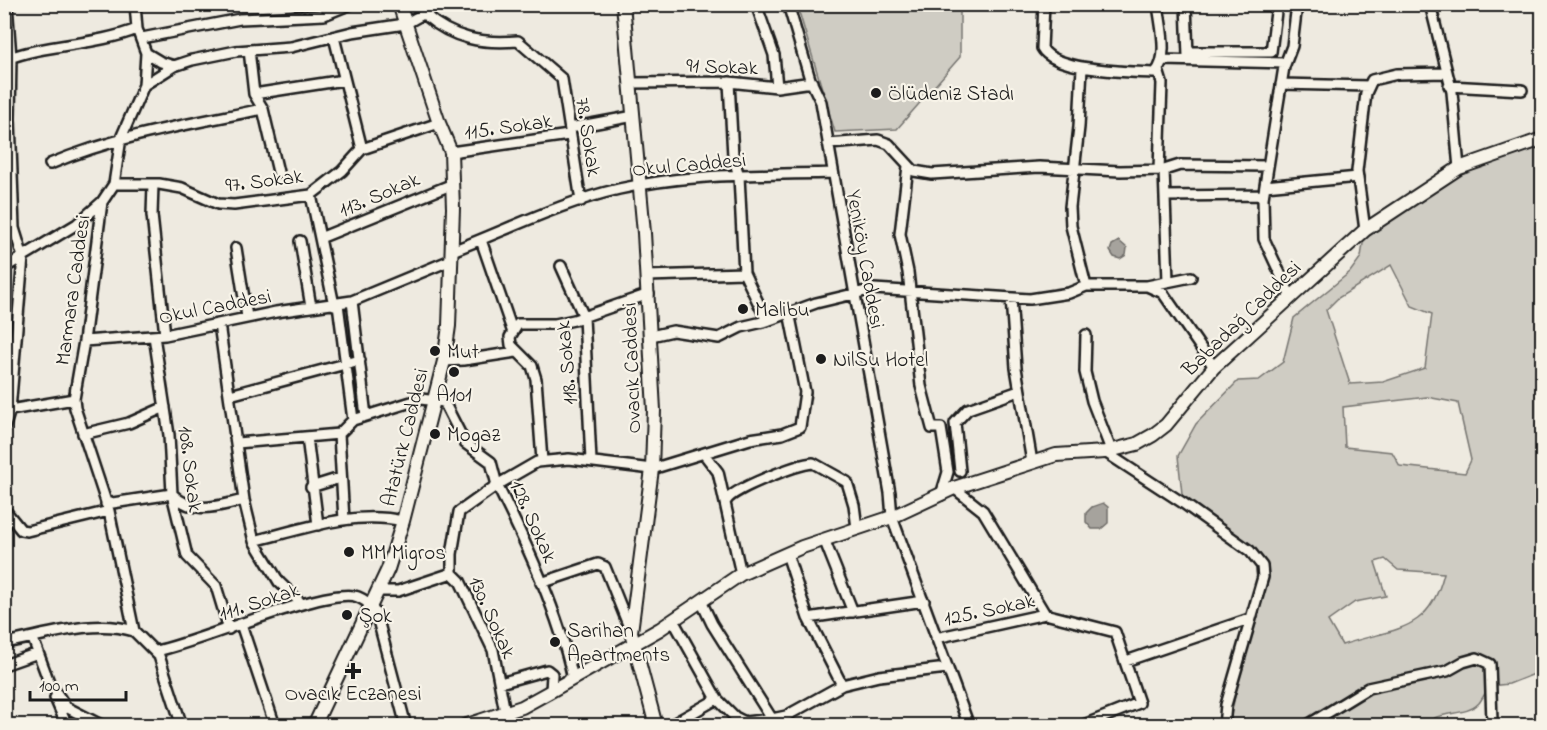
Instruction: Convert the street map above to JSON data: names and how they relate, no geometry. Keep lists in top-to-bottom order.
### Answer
{
  "streets": {
    "main road": ["Babadağ Caddesi", "Ovacık Caddesi", "Atatürk Caddesi"],
    "street": [
      "91 Sokak",
      "115. Sokak",
      "78. Sokak",
      "Okul Caddesi",
      "97. Sokak",
      "113. Sokak",
      "Yeniköy Caddesi",
      "Marmara Caddesi",
      "118. Sokak",
      "108. Sokak",
      "128. Sokak",
      "111. Sokak",
      "125. Sokak",
      "130. Sokak"
    ]
  },
  "crossings": [
    ["91 Sokak", "Yeniköy Caddesi"],
    ["91 Sokak", "Ovacık Caddesi"],
    ["115. Sokak", "78. Sokak"],
    ["115. Sokak", "Ovacık Caddesi"],
    ["115. Sokak", "Atatürk Caddesi"],
    ["78. Sokak", "Okul Caddesi"],
    ["Okul Caddesi", "Yeniköy Caddesi"],
    ["Okul Caddesi", "Marmara Caddesi"],
    ["Okul Caddesi", "Ovacık Caddesi"],
    ["Okul Caddesi", "Atatürk Caddesi"],
    ["Okul Caddesi", "108. Sokak"],
    ["97. Sokak", "Marmara Caddesi"],
    ["97. Sokak", "Atatürk Caddesi"],
    ["113. Sokak", "Atatürk Caddesi"],
    ["Yeniköy Caddesi", "Babadağ Caddesi"],
    ["Yeniköy Caddesi", "125. Sokak"],
    ["Babadağ Caddesi", "Ovacık Caddesi"],
    ["Babadağ Caddesi", "128. Sokak"],
    ["Babadağ Caddesi", "130. Sokak"],
    ["Atatürk Caddesi", "128. Sokak"],
    ["Atatürk Caddesi", "111. Sokak"],
    ["108. Sokak", "111. Sokak"]
  ],
  "places": {
    "other": [
      "Ölüdeniz Stadı",
      "Malibu",
      "Mut",
      "NilSu Hotel",
      "A101",
      "Mogaz",
      "MM Migros",
      "Şok",
      "Sarihan Apartments"
    ],
    "health": ["Ovacık Eczanesi"]
  },
  "scale_bar": "100 m"
}
